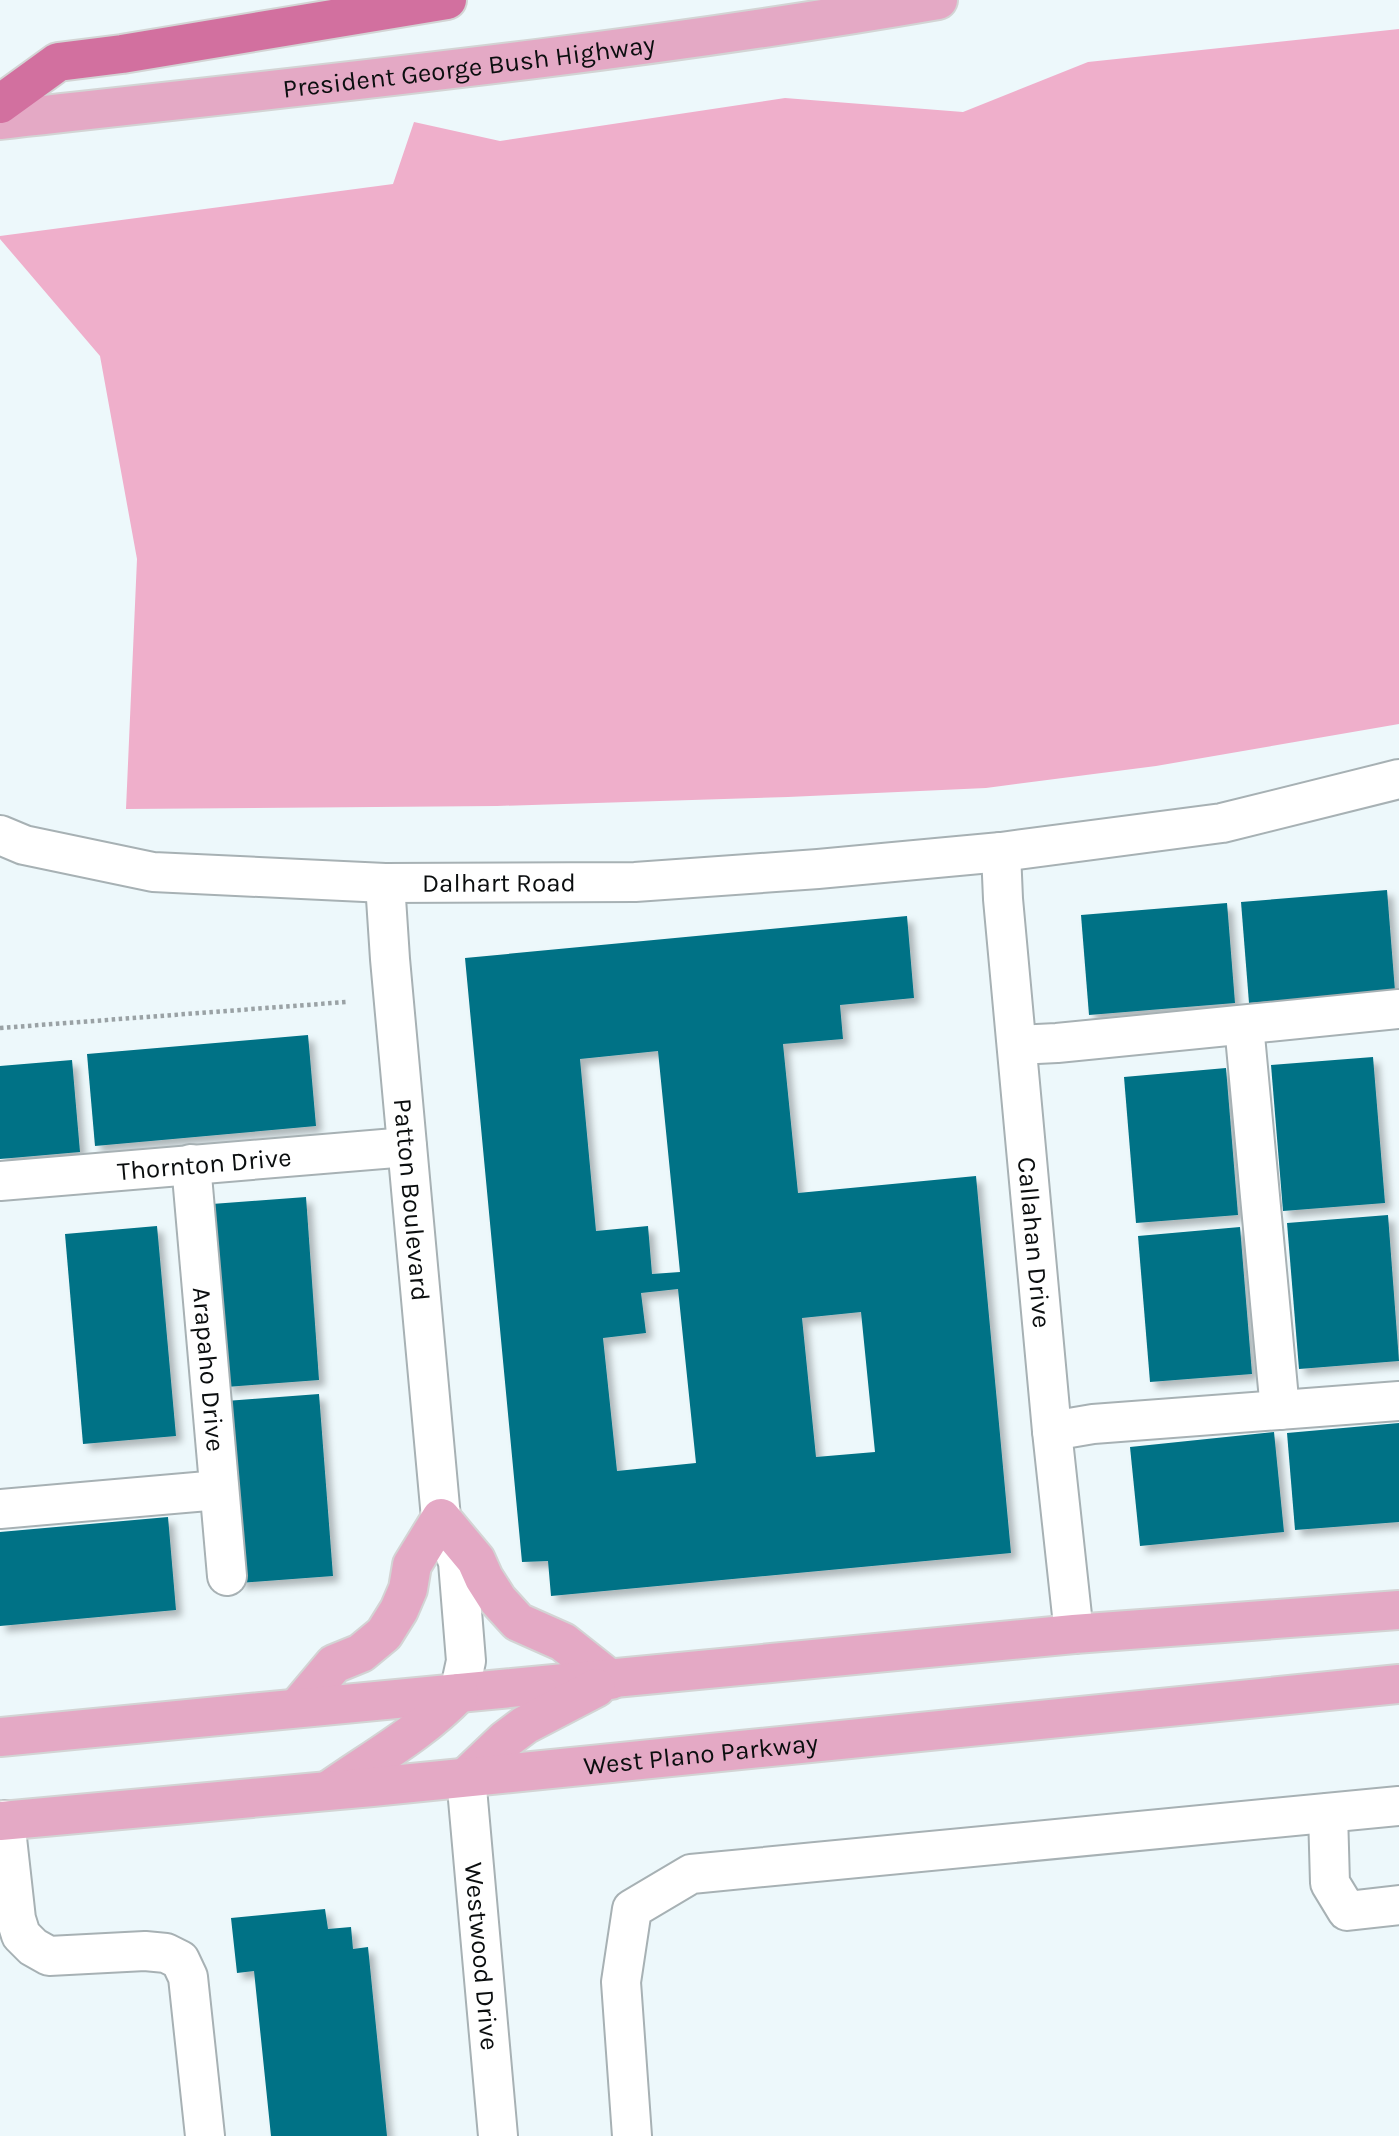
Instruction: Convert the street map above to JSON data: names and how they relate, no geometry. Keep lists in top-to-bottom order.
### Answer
{
  "streets": {
    "main road": ["President George Bush Highway", "West Plano Parkway"],
    "street": [
      "Dalhart Road",
      "Thornton Drive",
      "Patton Boulevard",
      "Callahan Drive",
      "Arapaho Drive",
      "Westwood Drive"
    ]
  },
  "crossings": [
    ["Dalhart Road", "Patton Boulevard"],
    ["Dalhart Road", "Callahan Drive"],
    ["Thornton Drive", "Patton Boulevard"],
    ["Thornton Drive", "Arapaho Drive"],
    ["West Plano Parkway", "Westwood Drive"]
  ]
}
